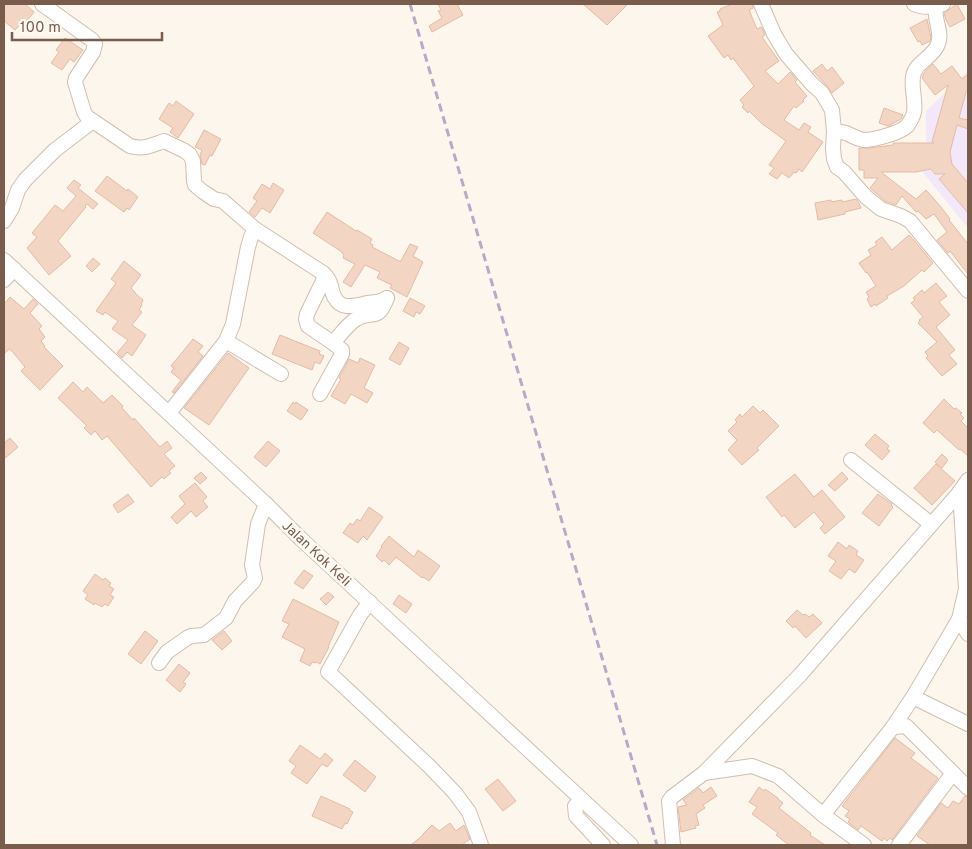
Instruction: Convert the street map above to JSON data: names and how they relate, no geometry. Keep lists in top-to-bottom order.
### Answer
{
  "streets": {
    "street": ["Jalan Kok Keli"]
  },
  "scale_bar": "100 m"
}
